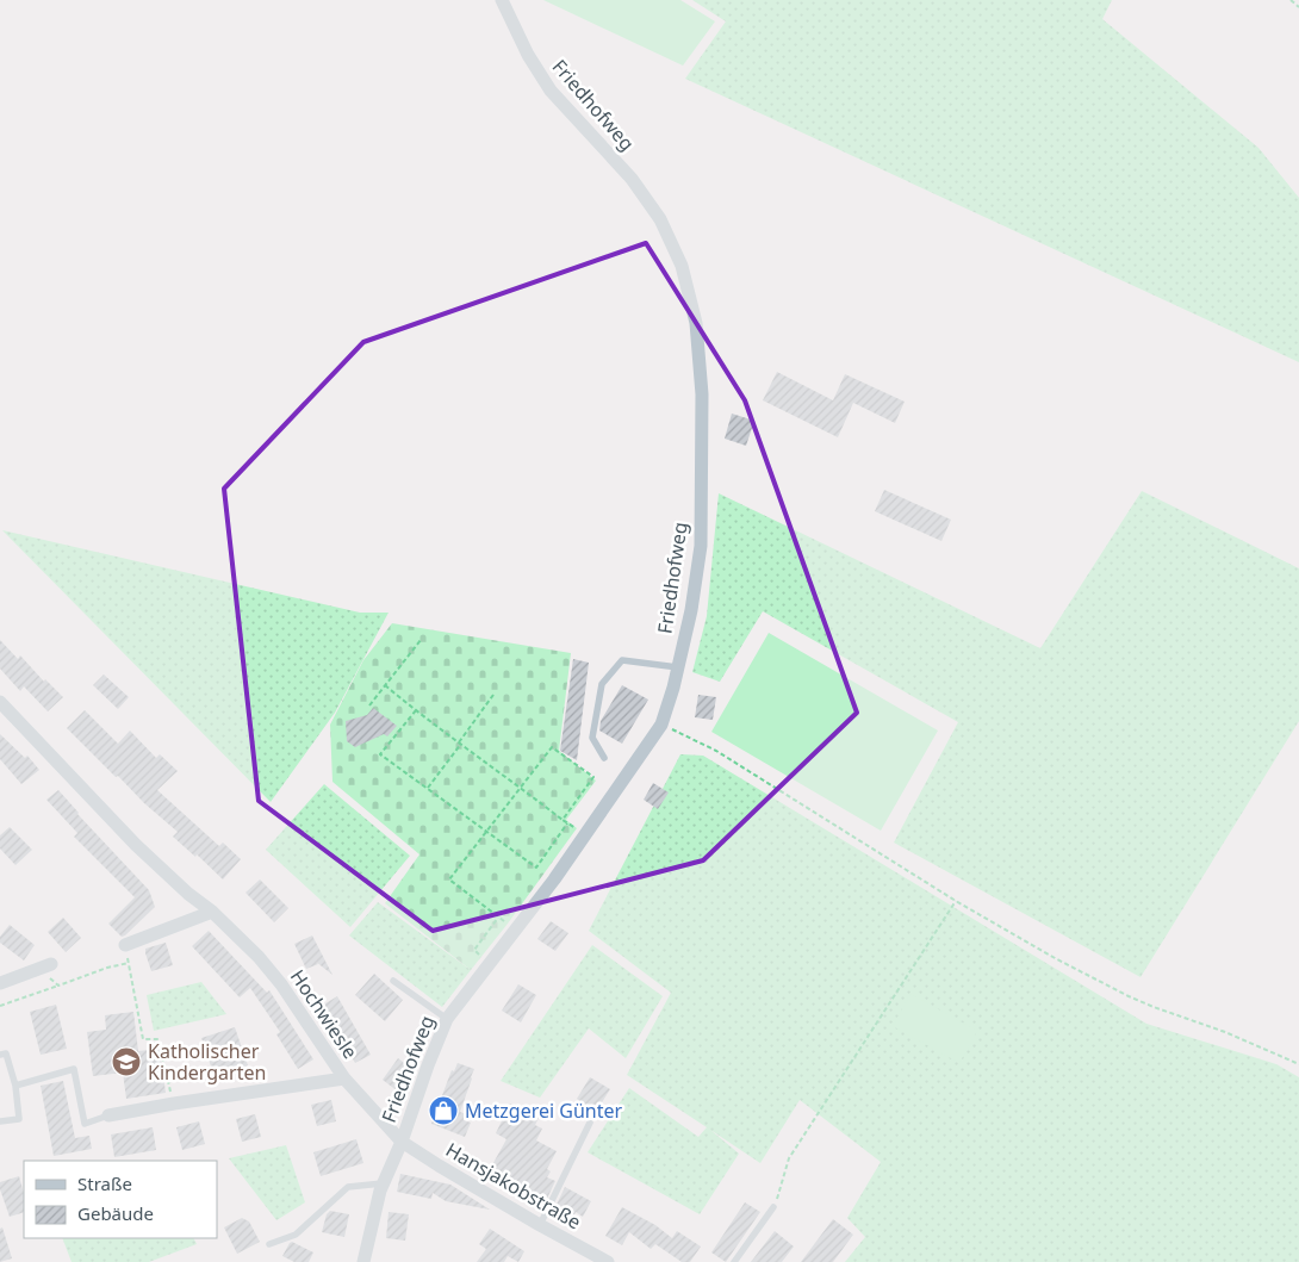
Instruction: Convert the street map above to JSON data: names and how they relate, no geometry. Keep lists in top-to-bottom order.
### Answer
{
  "streets": {
    "street": ["Friedhofweg", "Hochwiesle", "Hansjakobstraße"]
  },
  "crossings": [
    ["Friedhofweg", "Hochwiesle"],
    ["Friedhofweg", "Hansjakobstraße"],
    ["Hochwiesle", "Hansjakobstraße"]
  ],
  "places": {
    "school or university": ["Katholischer Kindergarten"],
    "shop": ["Metzgerei Günter"]
  },
  "legend": ["Straße", "Gebäude"]
}
